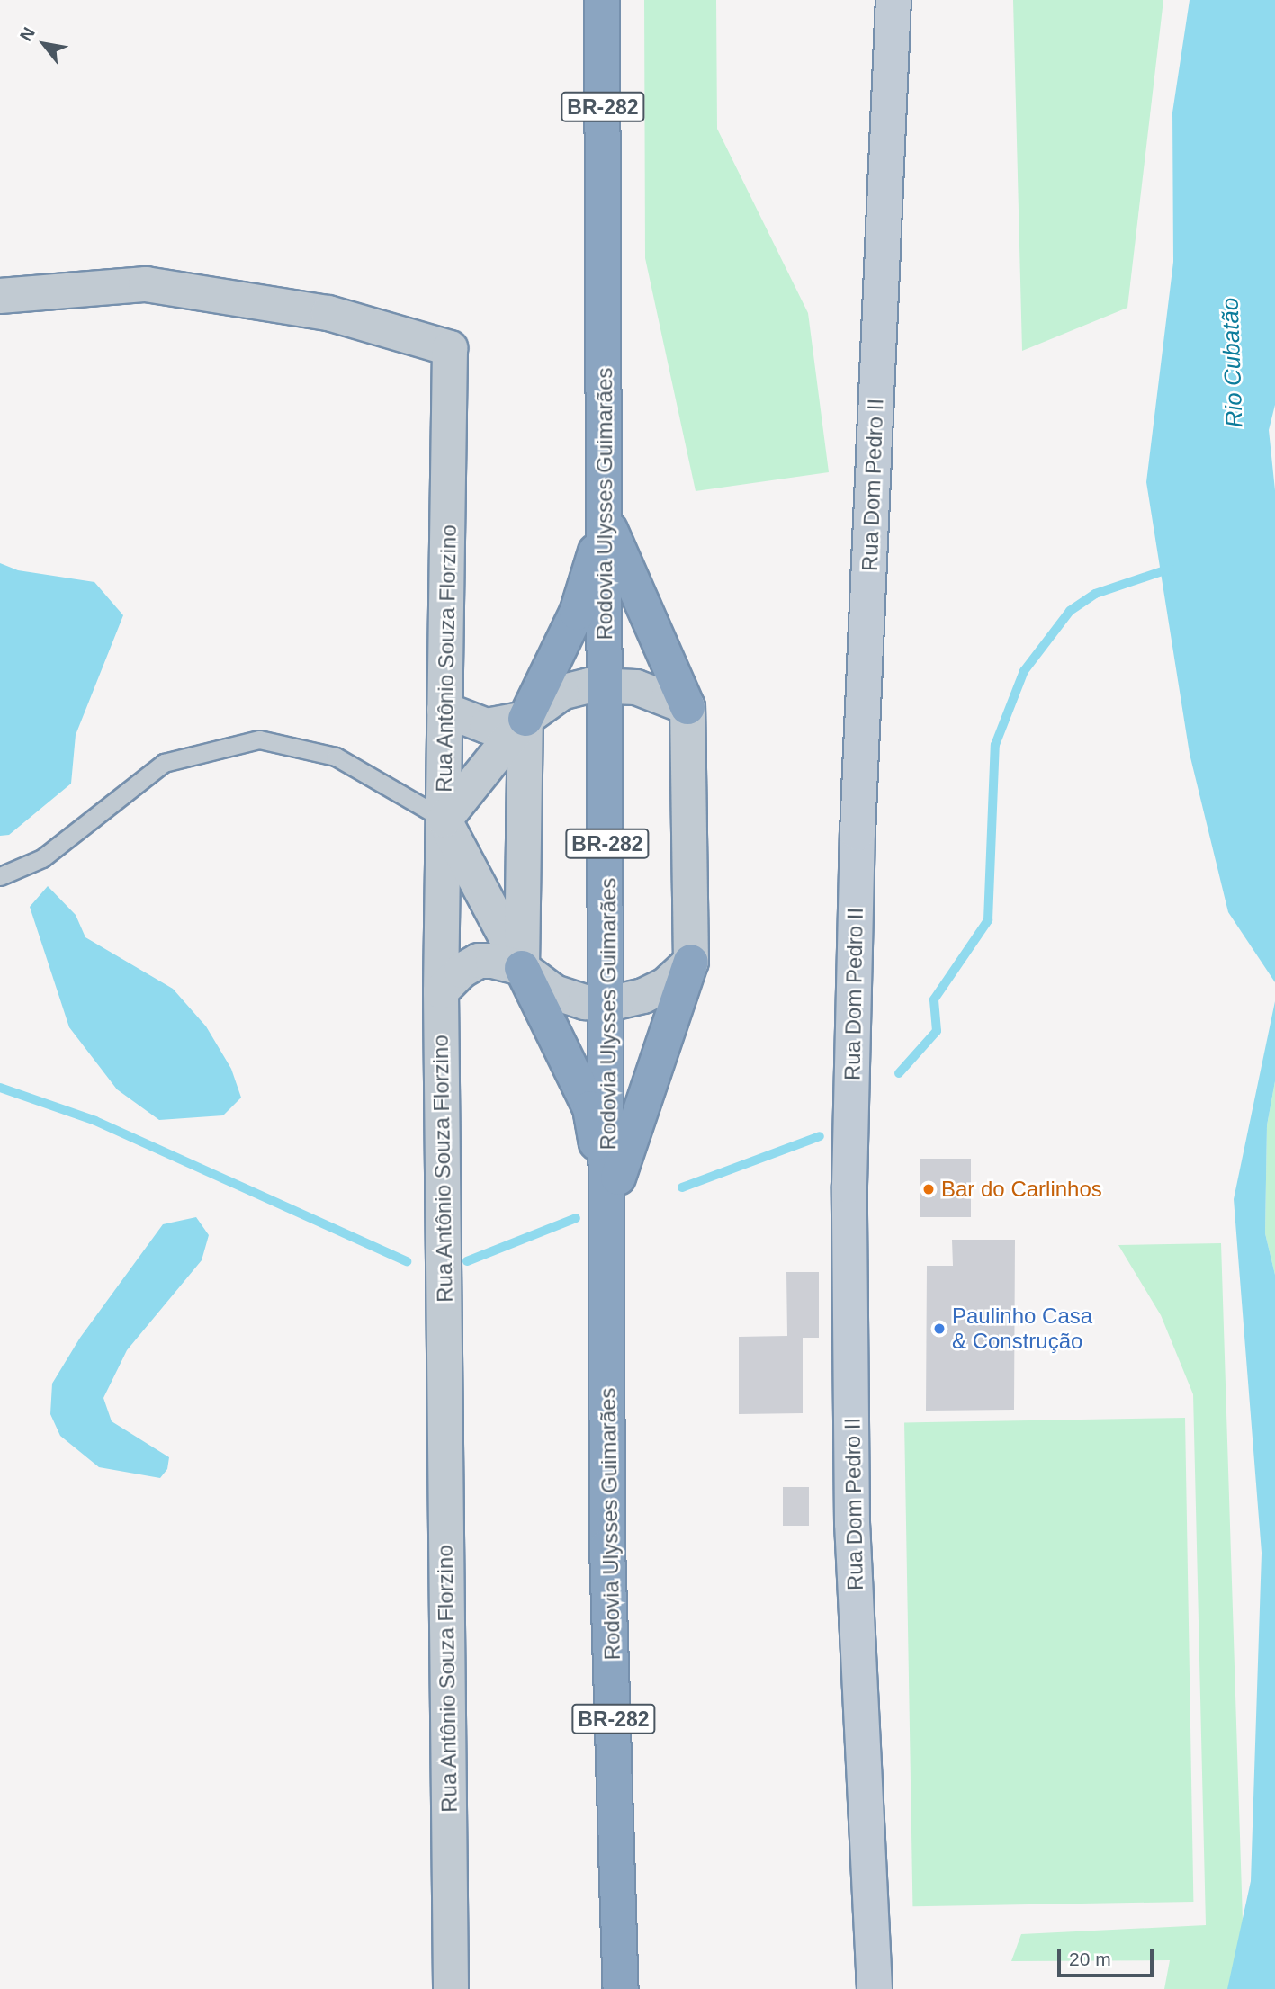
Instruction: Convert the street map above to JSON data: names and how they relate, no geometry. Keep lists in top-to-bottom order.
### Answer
{
  "streets": {
    "highway": ["BR-282", "Rodovia Ulysses Guimarães"],
    "main road": ["Rua Dom Pedro II"],
    "street": ["Rua Antônio Souza Florzino"]
  },
  "water": ["Rio Cubatão"],
  "places": ["Bar do Carlinhos", "Paulinho Casa & Construção"],
  "scale_bar": "20 m",
  "north": "top left"
}
